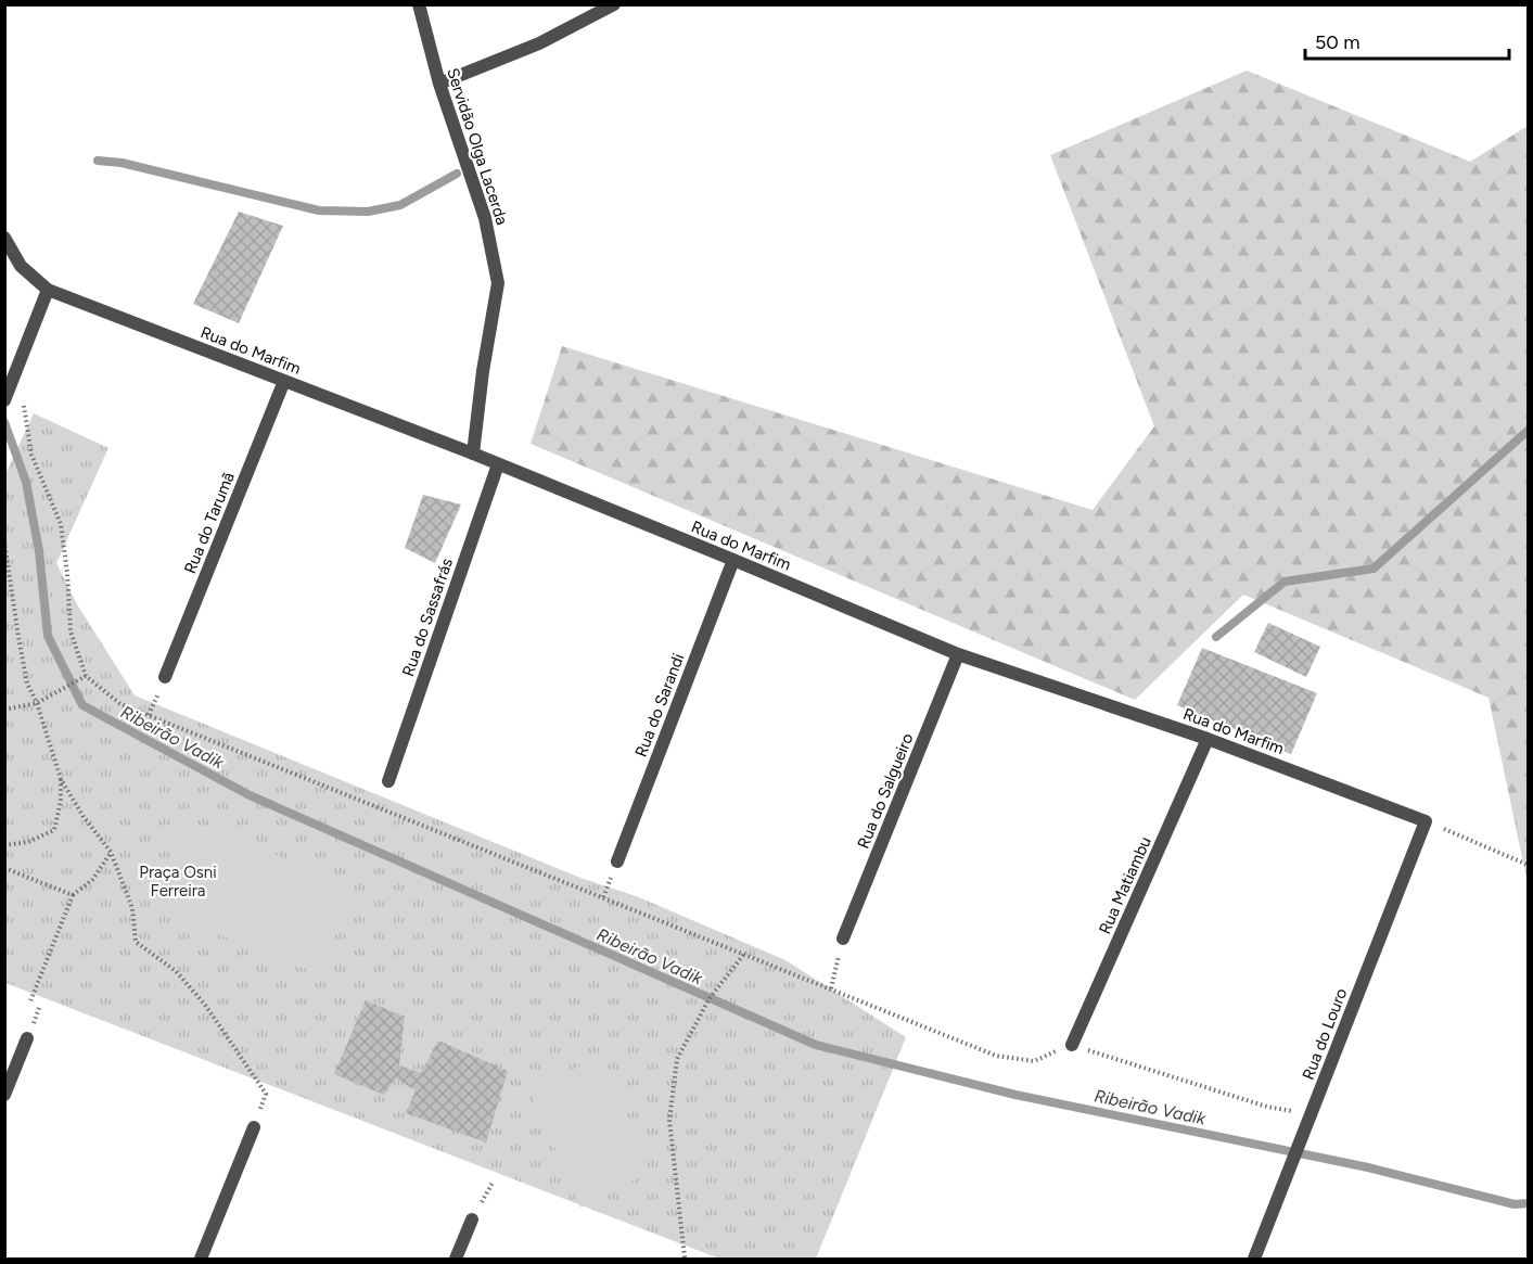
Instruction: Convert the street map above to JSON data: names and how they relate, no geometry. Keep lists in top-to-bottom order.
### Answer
{
  "streets": {
    "street": [
      "Servidão Olga Lacerda",
      "Rua do Marfim",
      "Rua do Tarumã",
      "Rua do Sassafrás",
      "Rua do Sarandi",
      "Rua do Salgueiro",
      "Rua Matiambu",
      "Rua do Louro"
    ]
  },
  "crossings": [
    ["Servidão Olga Lacerda", "Rua do Marfim"],
    ["Rua do Marfim", "Rua do Tarumã"],
    ["Rua do Marfim", "Rua do Sassafrás"],
    ["Rua do Marfim", "Rua do Sarandi"],
    ["Rua do Marfim", "Rua do Salgueiro"],
    ["Rua do Marfim", "Rua Matiambu"],
    ["Rua do Marfim", "Rua do Louro"]
  ],
  "water": ["Ribeirão Vadik"],
  "parks": ["Praça Osni Ferreira"],
  "scale_bar": "50 m"
}
